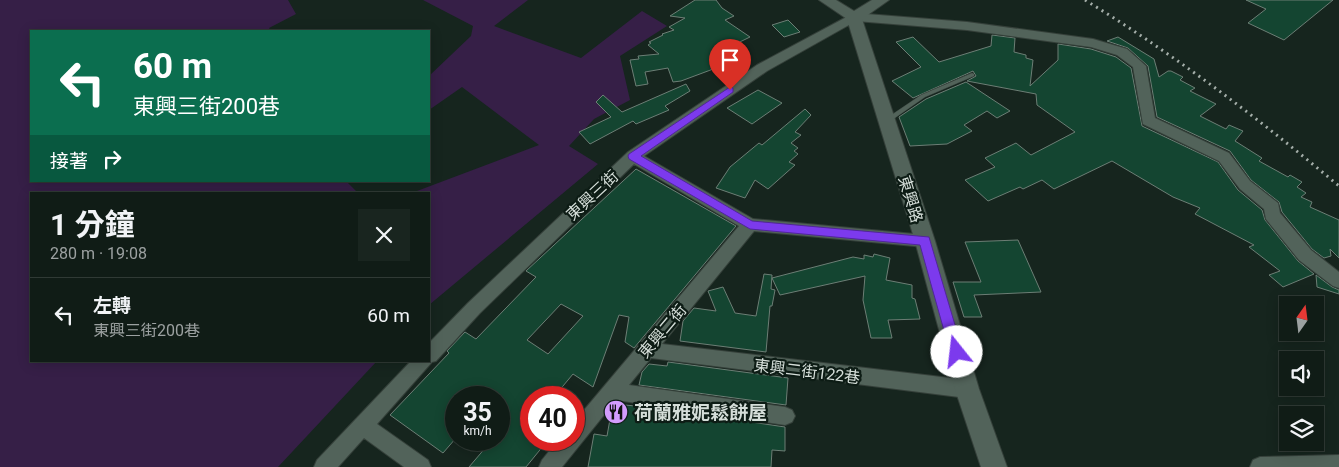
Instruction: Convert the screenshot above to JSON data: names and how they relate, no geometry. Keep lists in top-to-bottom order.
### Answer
{
  "streets": {
    "street": [
      "東興三街",
      "東興路",
      "東興二街",
      "東興二街122巷"
    ]
  },
  "crossings": [
    ["東興三街", "東興路"],
    ["東興路", "東興二街122巷"],
    ["東興二街", "東興二街122巷"]
  ],
  "places": {
    "restaurant": ["荷蘭雅妮鬆餅屋"]
  },
  "north": "top",
  "page": {
    "turn": ["60 m", "東興三街200巷"],
    "then": "接著",
    "heading": ["1 分鐘", "280 m · 19:08"],
    "list": [
      {
        "name": "左轉",
        "note": "東興三街200巷",
        "value": "60 m"
      }
    ],
    "speed": "35 km/h",
    "limit": "40"
  }
}
